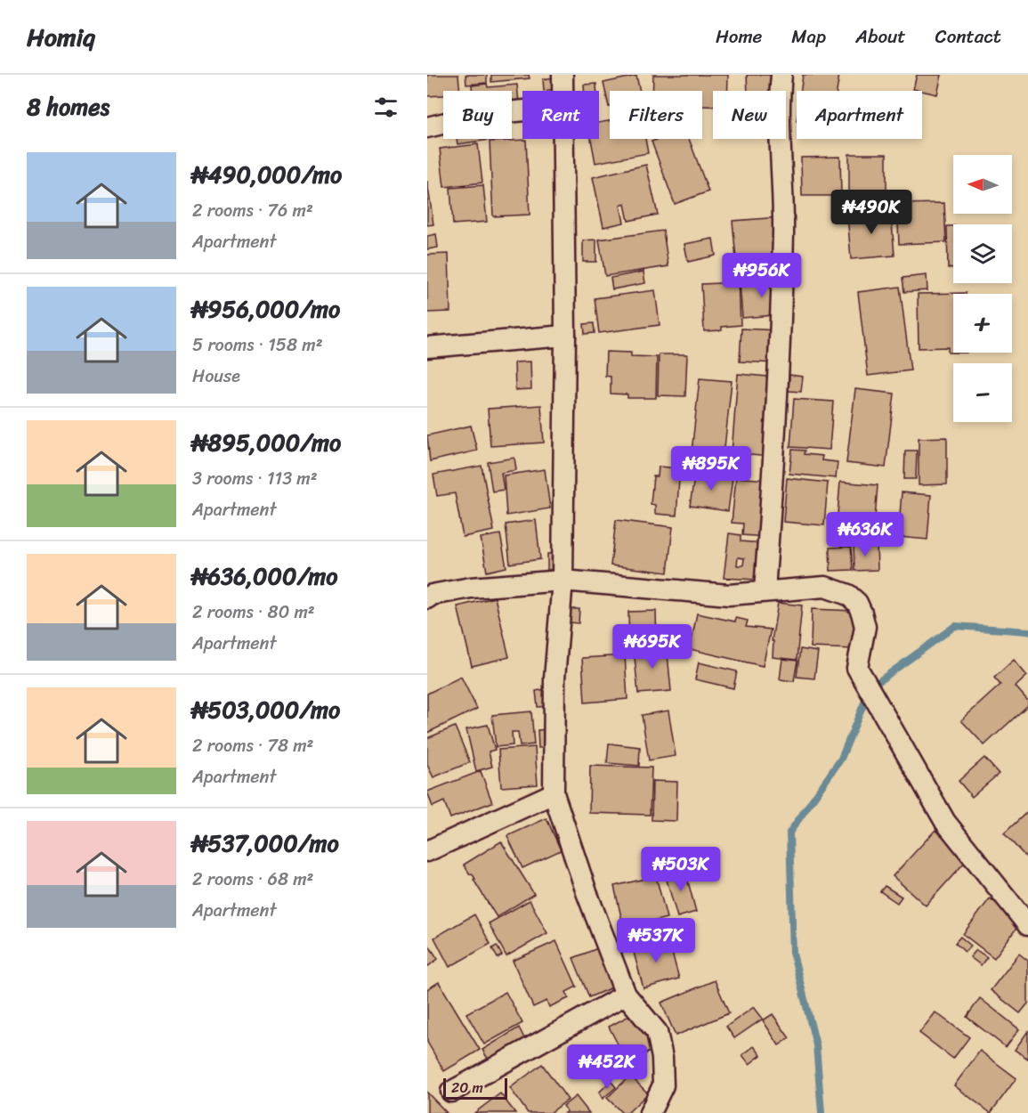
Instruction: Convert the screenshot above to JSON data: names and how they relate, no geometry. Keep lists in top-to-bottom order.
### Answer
{
  "scale_bar": "20 m",
  "north": "left",
  "page": {
    "header": "Homiq",
    "nav": [
      "Home",
      "Map",
      "About",
      "Contact"
    ],
    "heading": "8 homes",
    "chip": [
      "Buy",
      "Rent",
      "Filters",
      "New",
      "Apartment"
    ],
    "list": [
      {
        "name": "₦490,000/mo",
        "note": "2 rooms · 76 m² · Apartment"
      },
      {
        "name": "₦956,000/mo",
        "note": "5 rooms · 158 m² · House"
      },
      {
        "name": "₦895,000/mo",
        "note": "3 rooms · 113 m² · Apartment"
      },
      {
        "name": "₦636,000/mo",
        "note": "2 rooms · 80 m² · Apartment"
      },
      {
        "name": "₦503,000/mo",
        "note": "2 rooms · 78 m² · Apartment"
      },
      {
        "name": "₦537,000/mo",
        "note": "2 rooms · 68 m² · Apartment"
      }
    ],
    "map_buttons": ["+", "−"],
    "price": [
      "₦490K",
      "₦956K",
      "₦895K",
      "₦636K",
      "₦695K",
      "₦503K",
      "₦537K",
      "₦452K"
    ],
    "scale": "20 m"
  }
}
